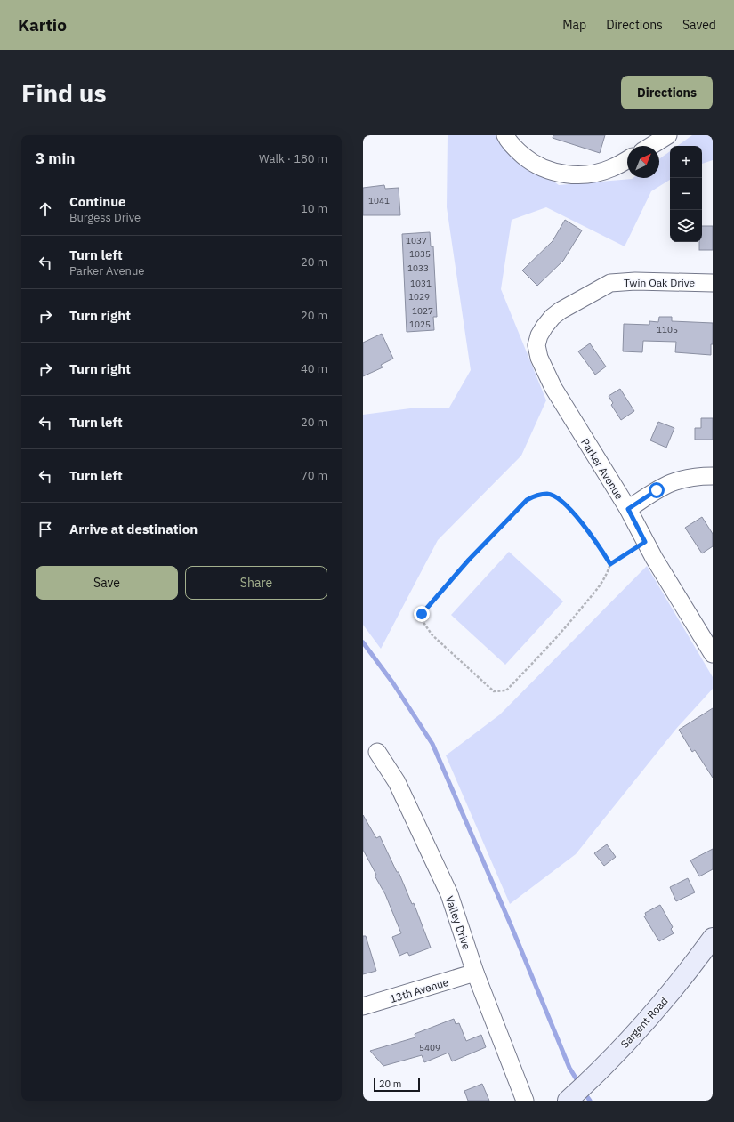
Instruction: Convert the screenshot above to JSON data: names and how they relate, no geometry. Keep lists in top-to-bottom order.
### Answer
{
  "streets": {
    "main road": ["Sargent Road"],
    "street": [
      "Twin Oak Drive",
      "Parker Avenue",
      "Valley Drive",
      "13th Avenue"
    ]
  },
  "crossings": [
    ["Twin Oak Drive", "Parker Avenue"],
    ["Valley Drive", "13th Avenue"]
  ],
  "house_numbers": [
    "1041",
    "1037",
    "1035",
    "1033",
    "1031",
    "1029",
    "1027",
    "1025",
    "1105",
    "5409"
  ],
  "scale_bar": "20 m",
  "north": "top right",
  "page": {
    "header": "Kartio",
    "nav": ["Map", "Directions", "Saved"],
    "buttons": [
      "Directions",
      ["Save", "Share"]
    ],
    "title": "Find us",
    "heading": ["3 min", "Walk · 180 m"],
    "map_buttons": ["+", "−"],
    "list": [
      ["Continue", "Burgess Drive", "10 m"],
      ["Turn left", "Parker Avenue", "20 m"],
      ["Turn right", "20 m"],
      ["Turn right", "40 m"],
      ["Turn left", "20 m"],
      ["Turn left", "70 m"],
      "Arrive at destination"
    ],
    "scale": "20 m"
  }
}
